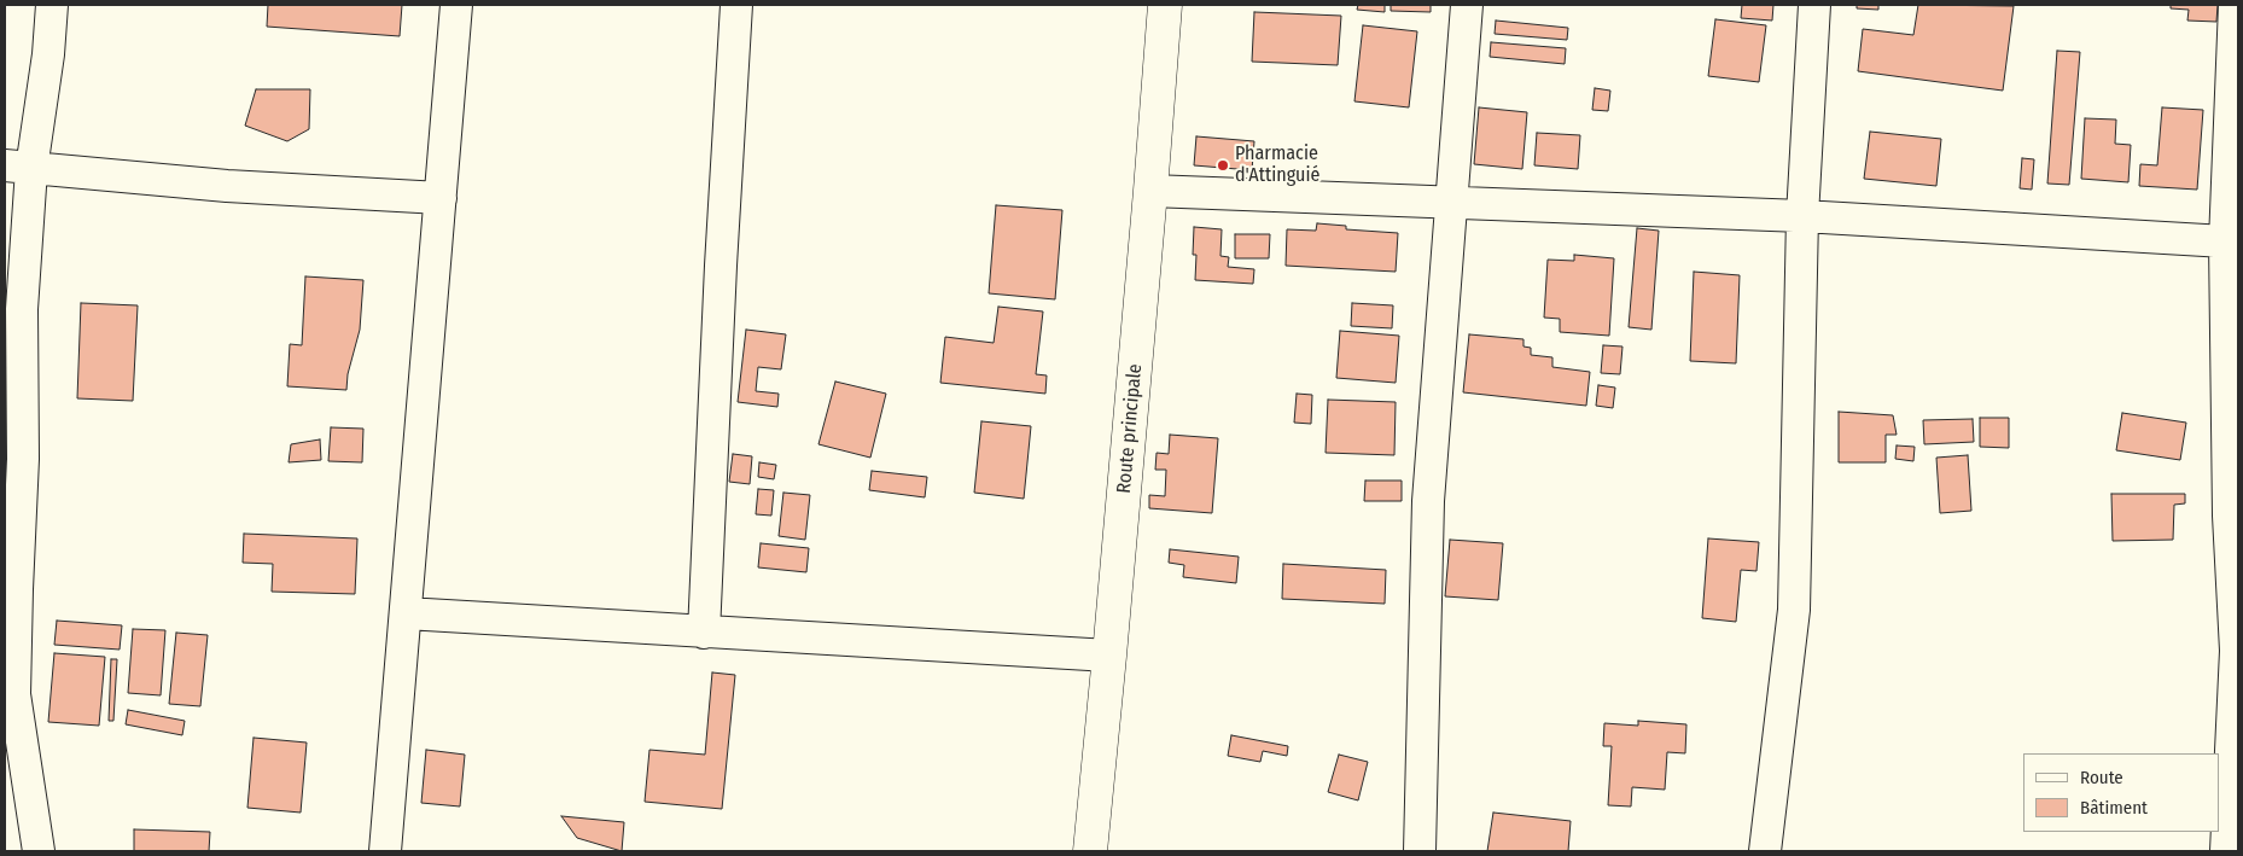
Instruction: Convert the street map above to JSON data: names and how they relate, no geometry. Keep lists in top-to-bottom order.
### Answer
{
  "streets": {
    "street": ["Route principale"]
  },
  "places": ["Pharmacie d'Attinguié"],
  "legend": ["Route", "Bâtiment"]
}
